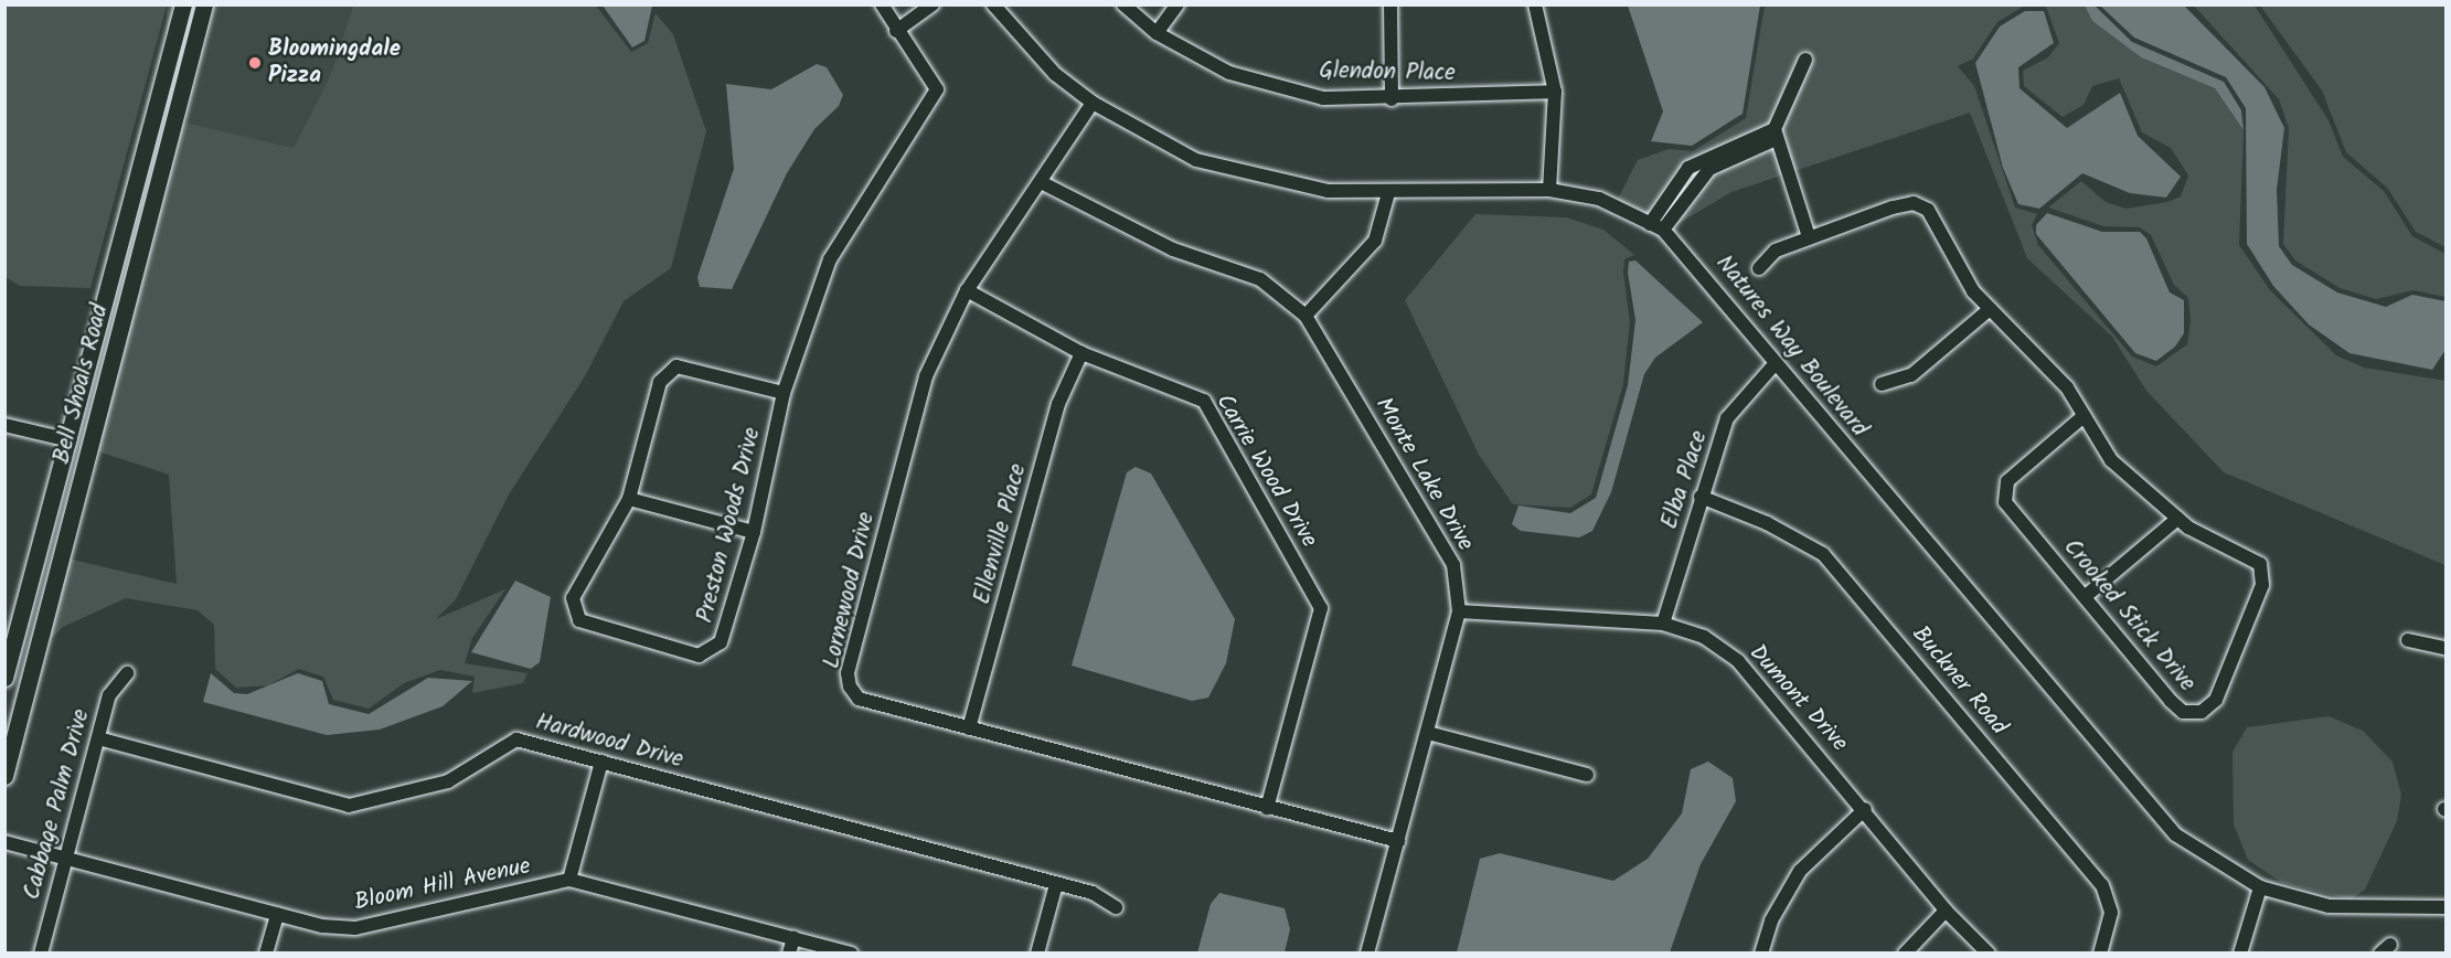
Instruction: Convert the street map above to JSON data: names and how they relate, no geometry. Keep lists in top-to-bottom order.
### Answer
{
  "streets": {
    "main road": ["Bell Shoals Road"],
    "street": [
      "Glendon Place",
      "Natures Way Boulevard",
      "Carrie Wood Drive",
      "Monte Lake Drive",
      "Elba Place",
      "Preston Woods Drive",
      "Ellenville Place",
      "Lornewood Drive",
      "Crooked Stick Drive",
      "Buckner Road",
      "Dumont Drive",
      "Hardwood Drive",
      "Cabbage Palm Drive",
      "Bloom Hill Avenue"
    ]
  },
  "crossings": [
    ["Natures Way Boulevard", "Elba Place"],
    ["Natures Way Boulevard", "Lornewood Drive"],
    ["Carrie Wood Drive", "Ellenville Place"],
    ["Carrie Wood Drive", "Lornewood Drive"],
    ["Monte Lake Drive", "Lornewood Drive"],
    ["Monte Lake Drive", "Dumont Drive"],
    ["Elba Place", "Buckner Road"],
    ["Elba Place", "Dumont Drive"],
    ["Ellenville Place", "Lornewood Drive"],
    ["Hardwood Drive", "Cabbage Palm Drive"],
    ["Cabbage Palm Drive", "Bloom Hill Avenue"]
  ],
  "places": ["Bloomingdale Pizza"]
}
